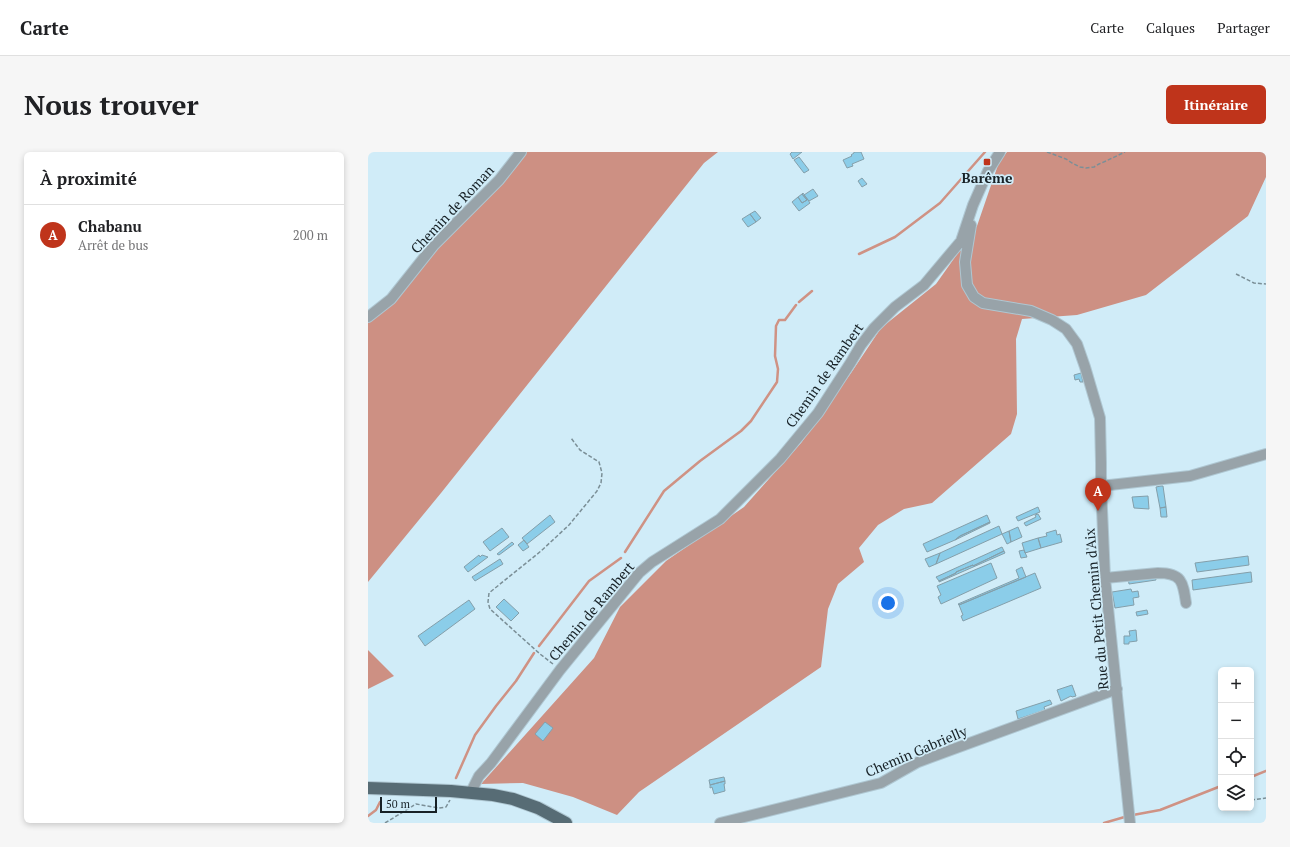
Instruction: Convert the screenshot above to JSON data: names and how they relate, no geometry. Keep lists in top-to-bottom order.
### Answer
{
  "streets": {
    "street": [
      "Chemin de Roman",
      "Chemin de Rambert",
      "Rue du Petit Chemin d'Aix",
      "Chemin Gabrielly"
    ]
  },
  "crossings": [
    ["Chemin de Rambert", "Rue du Petit Chemin d'Aix"],
    ["Rue du Petit Chemin d'Aix", "Chemin Gabrielly"]
  ],
  "places": {
    "transit": ["Barême"]
  },
  "scale_bar": "50 m",
  "page": {
    "header": "Carte",
    "nav": ["Carte", "Calques", "Partager"],
    "buttons": "Itinéraire",
    "title": "Nous trouver",
    "heading": "À proximité",
    "list": [
      {
        "mark": "A",
        "name": "Chabanu",
        "note": "Arrêt de bus",
        "value": "200 m"
      }
    ],
    "pins": "A",
    "map_buttons": ["+", "−"],
    "scale": "50 m"
  }
}
